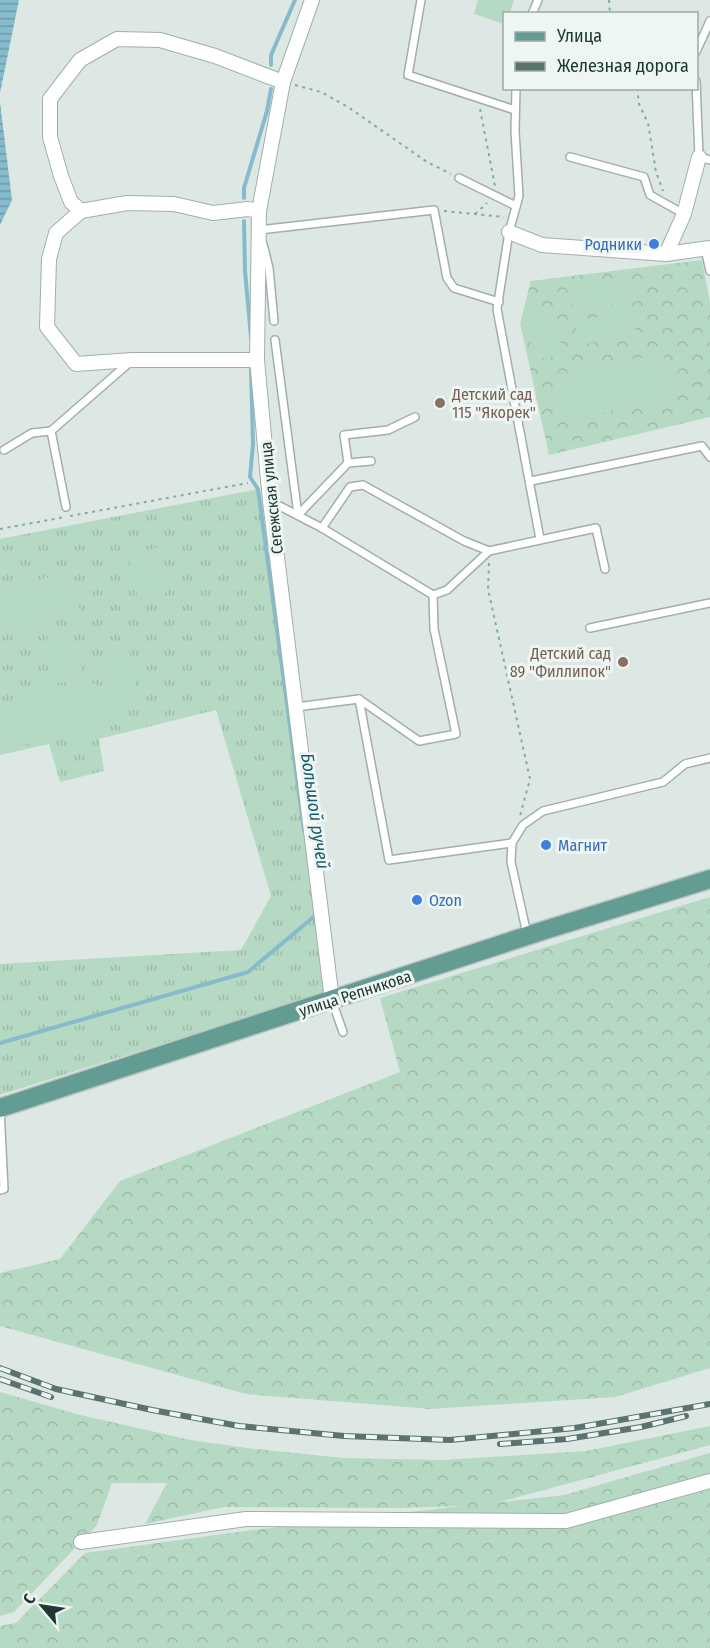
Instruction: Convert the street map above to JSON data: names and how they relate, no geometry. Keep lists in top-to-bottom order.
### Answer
{
  "streets": {
    "main road": ["улица Репникова"],
    "street": ["Сегежская улица"]
  },
  "crossings": [
    ["Сегежская улица", "улица Репникова"]
  ],
  "water": ["Большой ручей"],
  "places": [
    "Родники",
    "Детский сад 115 \"Якорек\"",
    "Детский сад 89 \"Филлипок\"",
    "Магнит",
    "Ozon"
  ],
  "legend": ["Улица", "Железная дорога"],
  "north": "top left"
}
